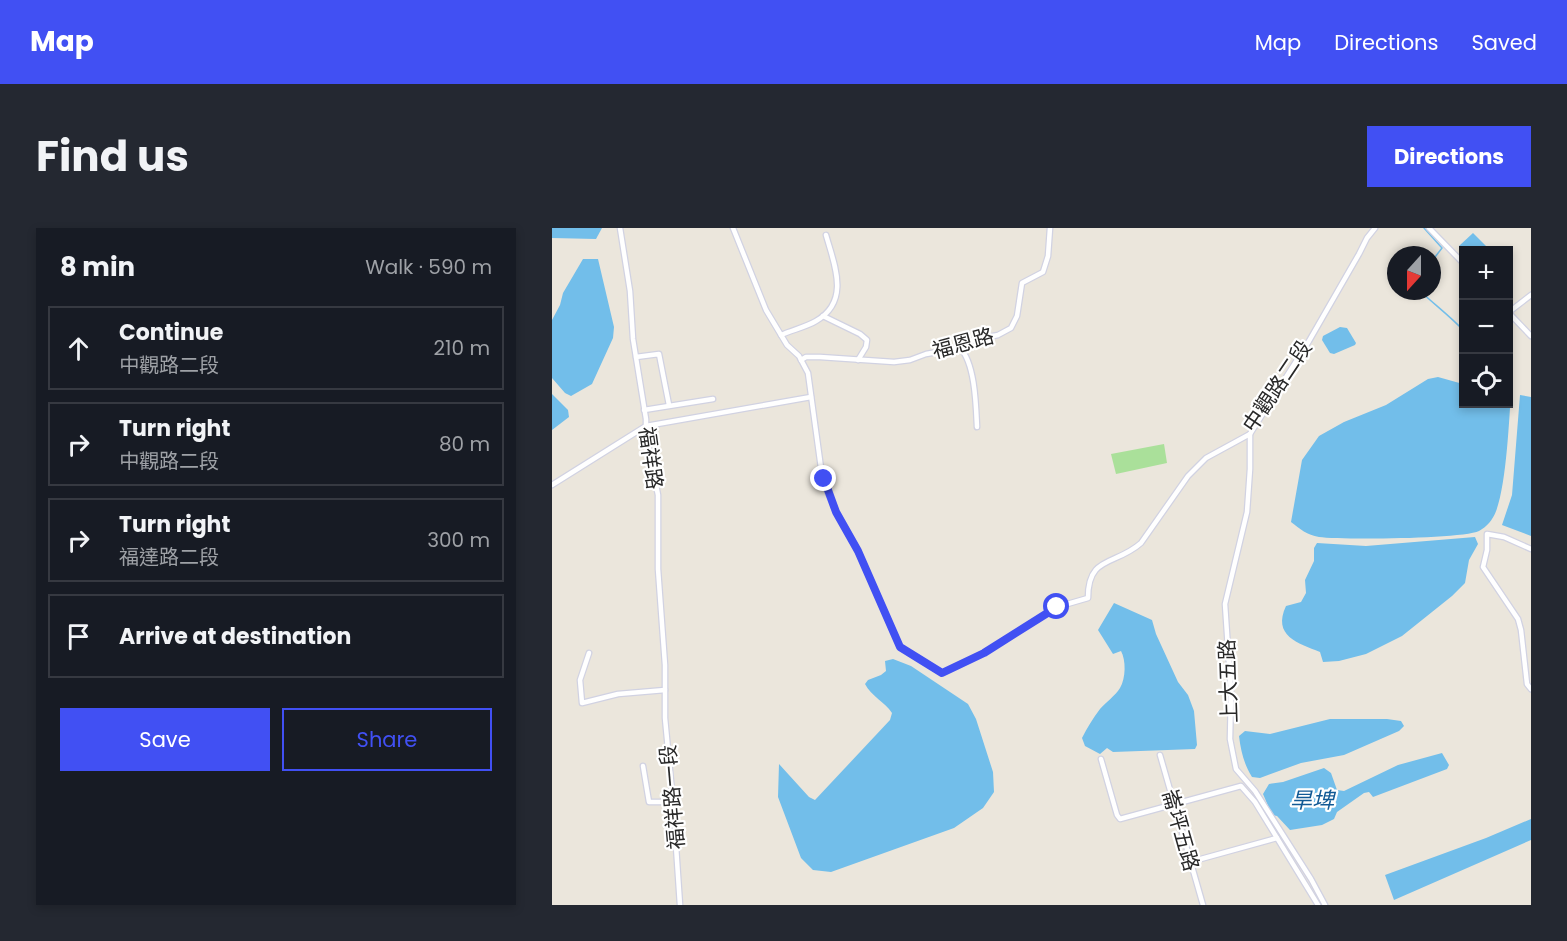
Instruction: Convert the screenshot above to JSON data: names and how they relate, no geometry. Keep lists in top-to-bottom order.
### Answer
{
  "streets": {
    "street": [
      "福恩路",
      "中觀路二段",
      "福祥路",
      "上大五路",
      "福祥路一段",
      "崙坪五路"
    ]
  },
  "crossings": [
    ["中觀路二段", "上大五路"],
    ["福祥路", "福祥路一段"]
  ],
  "water": ["旱埤"],
  "north": "bottom",
  "page": {
    "header": "Map",
    "nav": ["Map", "Directions", "Saved"],
    "title": "Find us",
    "buttons": [
      "Directions",
      ["Save", "Share"]
    ],
    "heading": ["8 min", "Walk · 590 m"],
    "map_buttons": ["+", "−"],
    "list": [
      ["Continue", "中觀路二段", "210 m"],
      ["Turn right", "中觀路二段", "80 m"],
      ["Turn right", "福達路二段", "300 m"],
      "Arrive at destination"
    ]
  }
}
